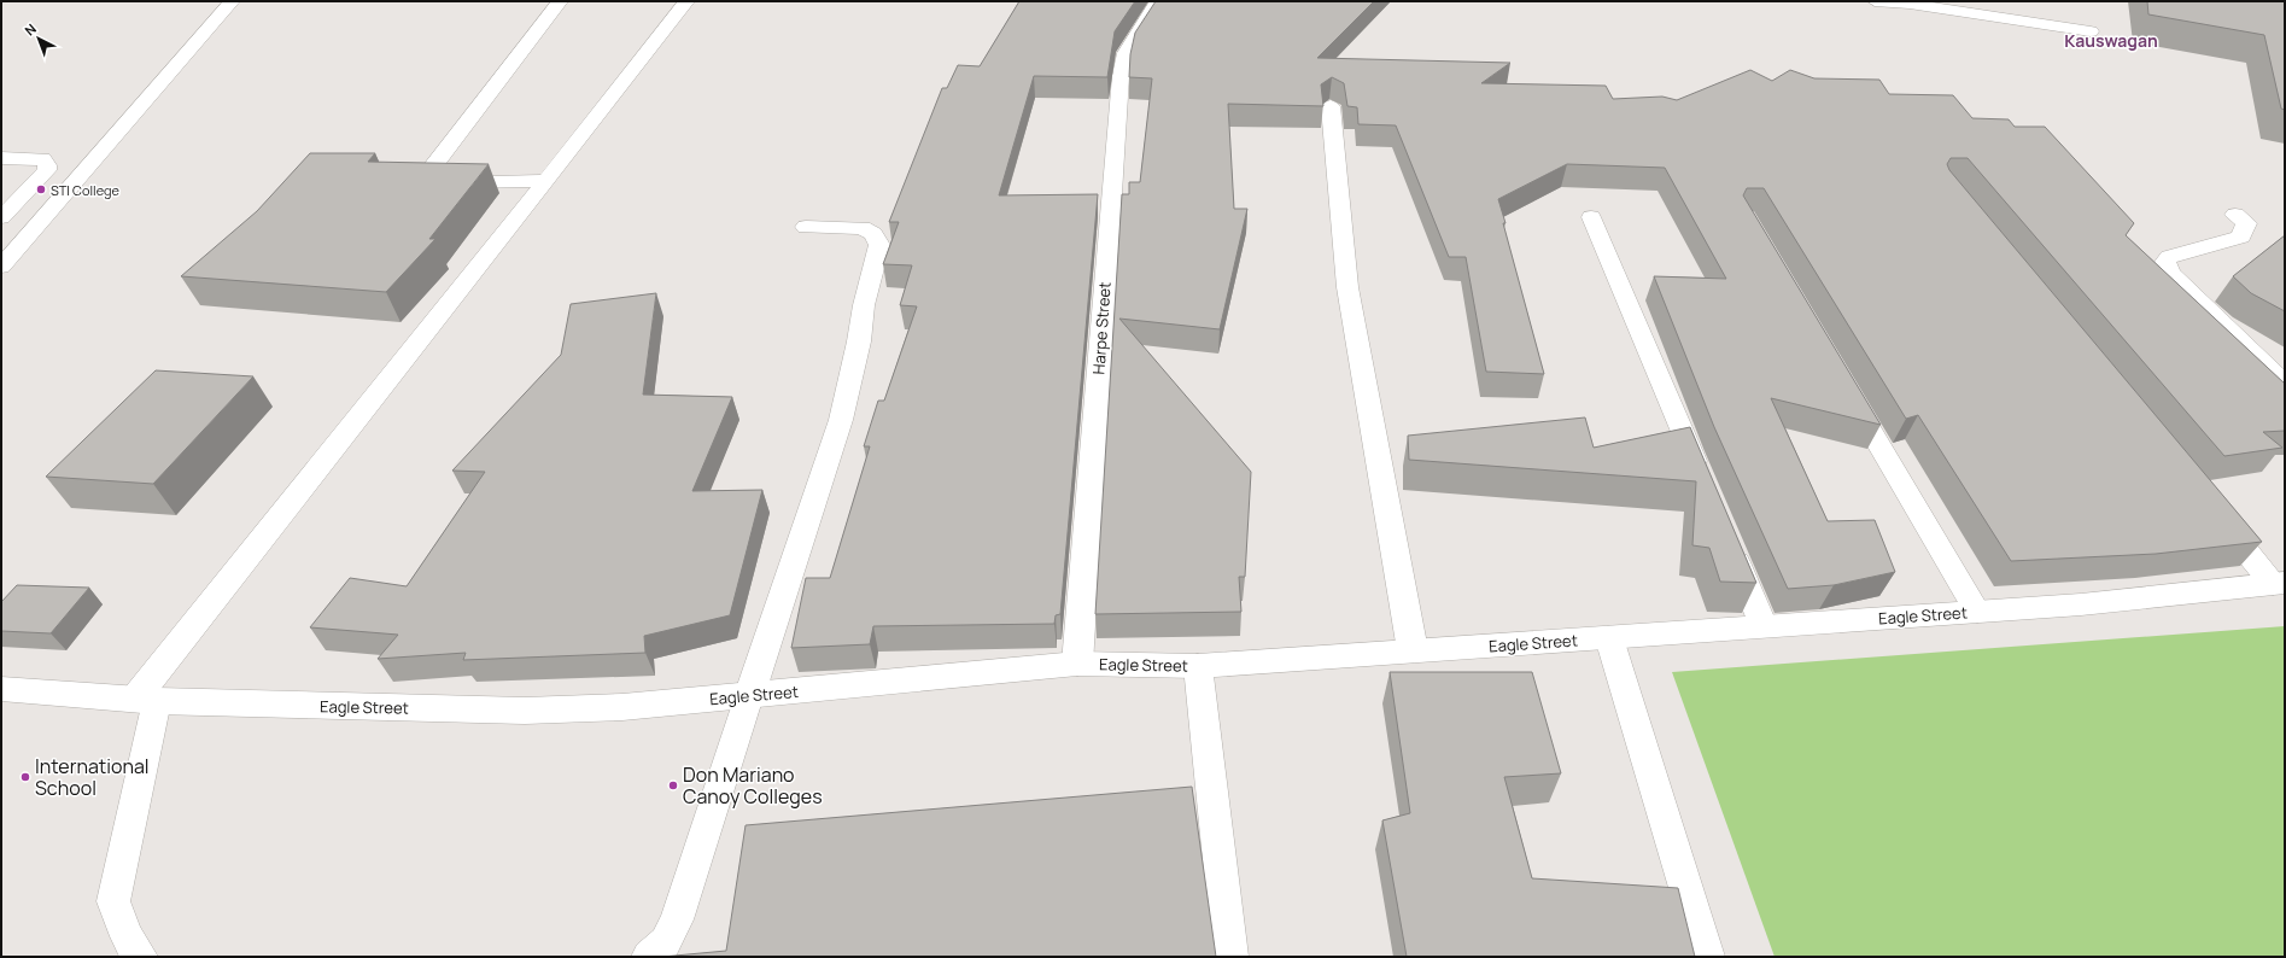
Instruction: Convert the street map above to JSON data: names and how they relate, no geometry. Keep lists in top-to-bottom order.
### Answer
{
  "streets": {
    "street": ["Harpe Street", "Eagle Street"]
  },
  "crossings": [
    ["Harpe Street", "Eagle Street"]
  ],
  "districts": ["Kauswagan"],
  "places": ["STI College", "International School", "Don Mariano Canoy Colleges"],
  "north": "top left"
}
